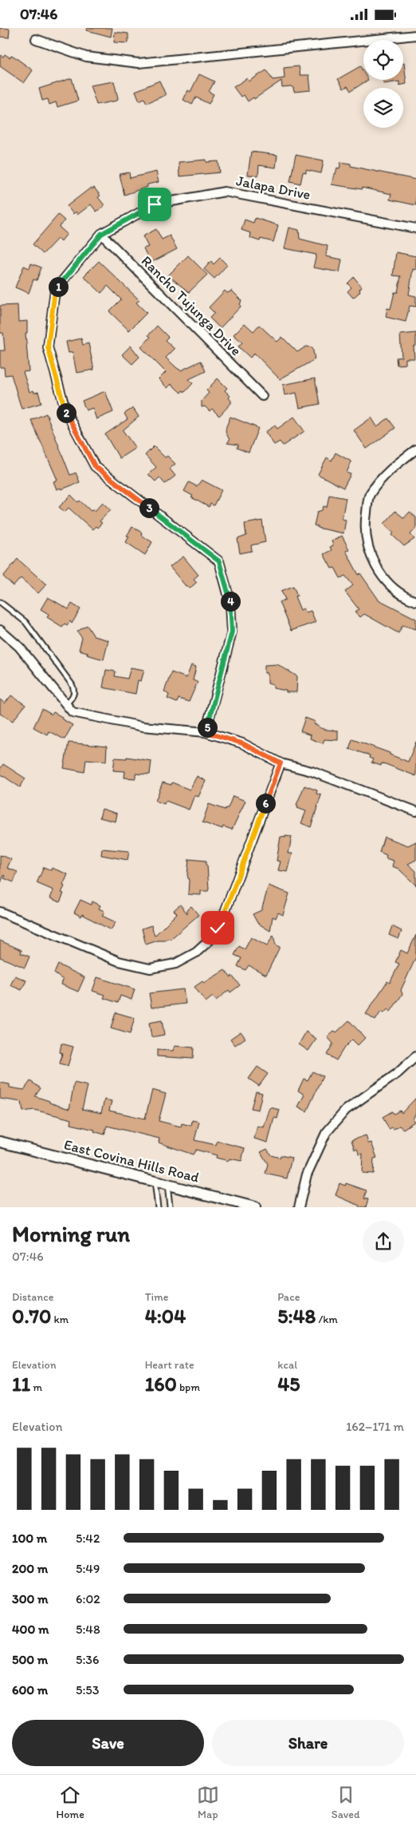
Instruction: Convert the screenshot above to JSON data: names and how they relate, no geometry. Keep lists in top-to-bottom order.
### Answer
{
  "streets": {
    "street": ["Jalapa Drive", "Rancho Tujunga Drive", "East Covina Hills Road"]
  },
  "crossings": [
    ["Jalapa Drive", "Rancho Tujunga Drive"]
  ],
  "page": {
    "status": "07:46",
    "pins": [
      "1",
      "2",
      "3",
      "4",
      "5",
      "6"
    ],
    "heading": ["Morning run", "07:46"],
    "stats": [
      ["Distance", "0.70 km"],
      ["Time", "4:04"],
      ["Pace", "5:48 /km"],
      ["Elevation", "11 m"],
      ["Heart rate", "160 bpm"],
      ["kcal", "45"]
    ],
    "chart": ["Elevation", "162–171 m"],
    "list": [
      {
        "name": "100 m",
        "note": "5:42"
      },
      {
        "name": "200 m",
        "note": "5:49"
      },
      {
        "name": "300 m",
        "note": "6:02"
      },
      {
        "name": "400 m",
        "note": "5:48"
      },
      {
        "name": "500 m",
        "note": "5:36"
      },
      {
        "name": "600 m",
        "note": "5:53"
      }
    ],
    "buttons": ["Save", "Share"],
    "tabs": ["Home", "Map", "Saved"]
  }
}
